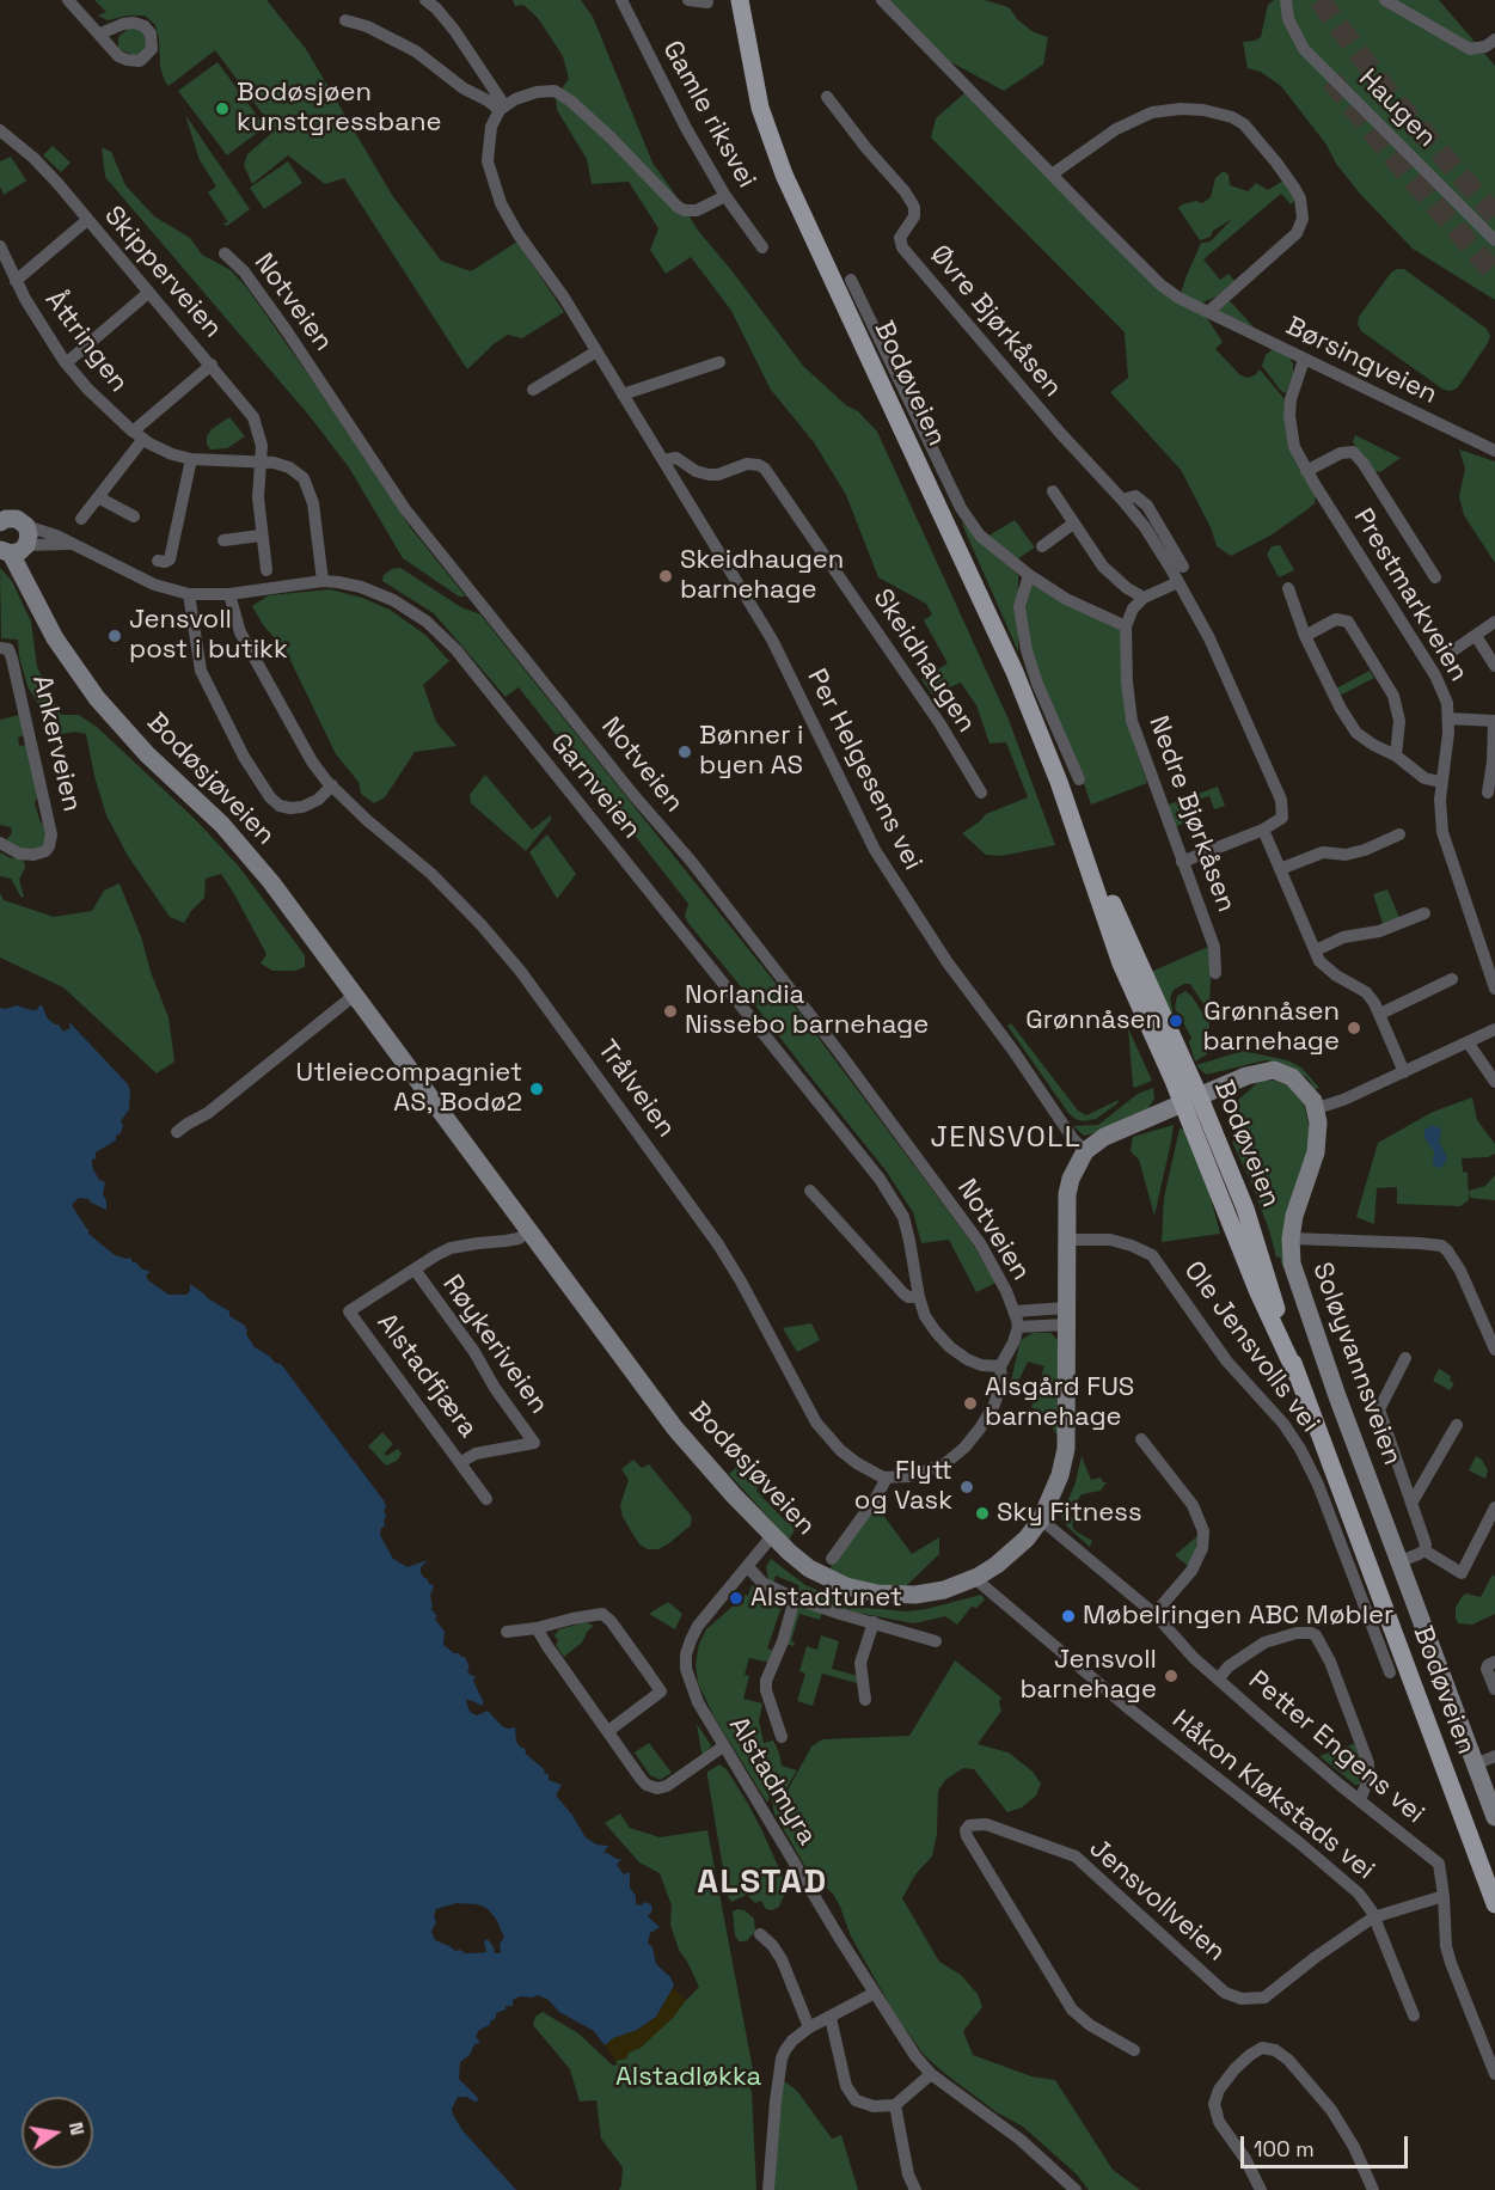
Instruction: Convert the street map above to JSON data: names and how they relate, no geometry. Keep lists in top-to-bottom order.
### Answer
{
  "streets": {
    "main road": ["Bodøveien"],
    "street": [
      "Haugen",
      "Gamle riksvei",
      "Skipperveien",
      "Notveien",
      "Øvre Bjørkåsen",
      "Åttringen",
      "Børsingveien",
      "Prestmarkveien",
      "Skeidhaugen",
      "Ankerveien",
      "Per Helgesens vei",
      "Bodøsjøveien",
      "Garnveien",
      "Nedre Bjørkåsen",
      "Trålveien",
      "Røykeriveien",
      "Ole Jensvolls vei",
      "Soløyvannsveien",
      "Alstadfjæra",
      "Petter Engens vei",
      "Alstadmyra",
      "Håkon Kløkstads vei",
      "Jensvollveien"
    ]
  },
  "crossings": [
    ["Skipperveien", "Åttringen"],
    ["Notveien", "Bodøsjøveien"],
    ["Åttringen", "Garnveien"],
    ["Børsingveien", "Prestmarkveien"],
    ["Skeidhaugen", "Per Helgesens vei"],
    ["Per Helgesens vei", "Bodøsjøveien"],
    ["Bodøsjøveien", "Garnveien"],
    ["Bodøsjøveien", "Røykeriveien"],
    ["Bodøsjøveien", "Ole Jensvolls vei"],
    ["Bodøsjøveien", "Petter Engens vei"],
    ["Bodøsjøveien", "Alstadmyra"],
    ["Bodøsjøveien", "Håkon Kløkstads vei"],
    ["Garnveien", "Trålveien"],
    ["Røykeriveien", "Alstadfjæra"],
    ["Petter Engens vei", "Jensvollveien"],
    ["Håkon Kløkstads vei", "Jensvollveien"]
  ],
  "districts": ["JENSVOLL", "ALSTAD"],
  "parks": ["Alstadløkka"],
  "places": [
    "Bodøsjøen kunstgressbane",
    "Skeidhaugen barnehage",
    "Jensvoll post i butikk",
    "Bønner i byen AS",
    "Norlandia Nissebo barnehage",
    "Grønnåsen",
    "Grønnåsen barnehage",
    "Utleiecompagniet AS, Bodø2",
    "Alsgård FUS barnehage",
    "Flytt og Vask",
    "Sky Fitness",
    "Alstadtunet",
    "Møbelringen ABC Møbler",
    "Jensvoll barnehage"
  ],
  "scale_bar": "100 m",
  "north": "right"
}
